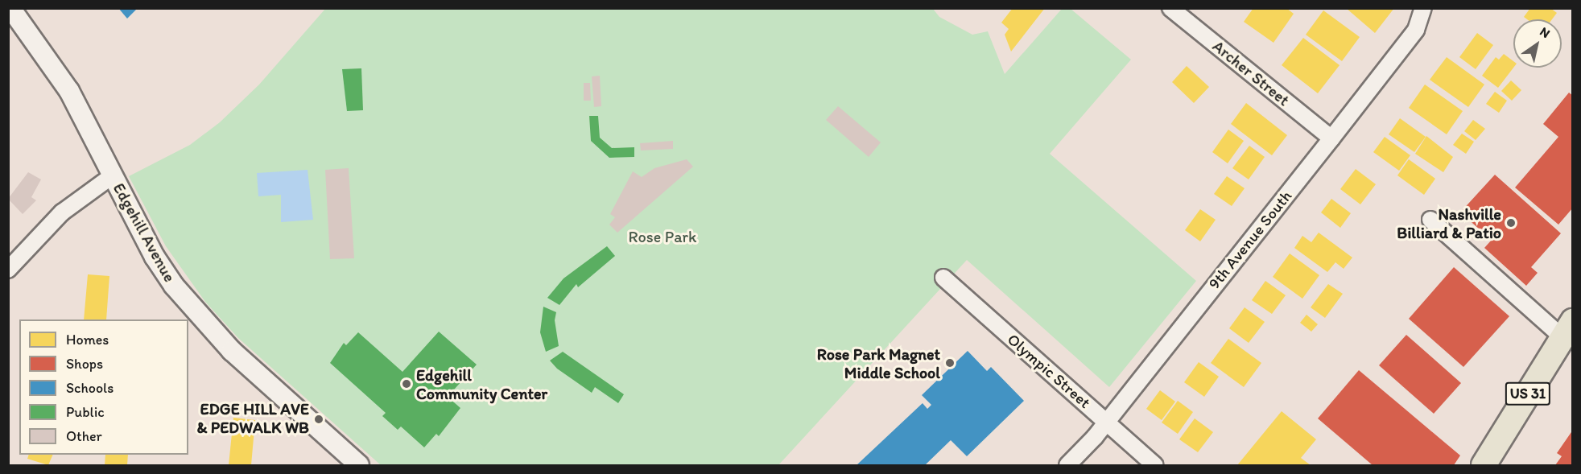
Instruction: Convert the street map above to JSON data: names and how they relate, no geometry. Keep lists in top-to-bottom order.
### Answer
{
  "streets": {
    "main road": ["US 31"],
    "street": [
      "Archer Street",
      "Edgehill Avenue",
      "9th Avenue South",
      "Olympic Street"
    ]
  },
  "crossings": [
    ["Archer Street", "9th Avenue South"],
    ["9th Avenue South", "Olympic Street"]
  ],
  "parks": ["Rose Park"],
  "places": [
    "Nashville Billiard & Patio",
    "Rose Park Magnet Middle School",
    "Edgehill Community Center",
    "EDGE HILL AVE & PEDWALK WB"
  ],
  "legend": [
    "Homes",
    "Shops",
    "Schools",
    "Public",
    "Other"
  ],
  "north": "top right"
}
